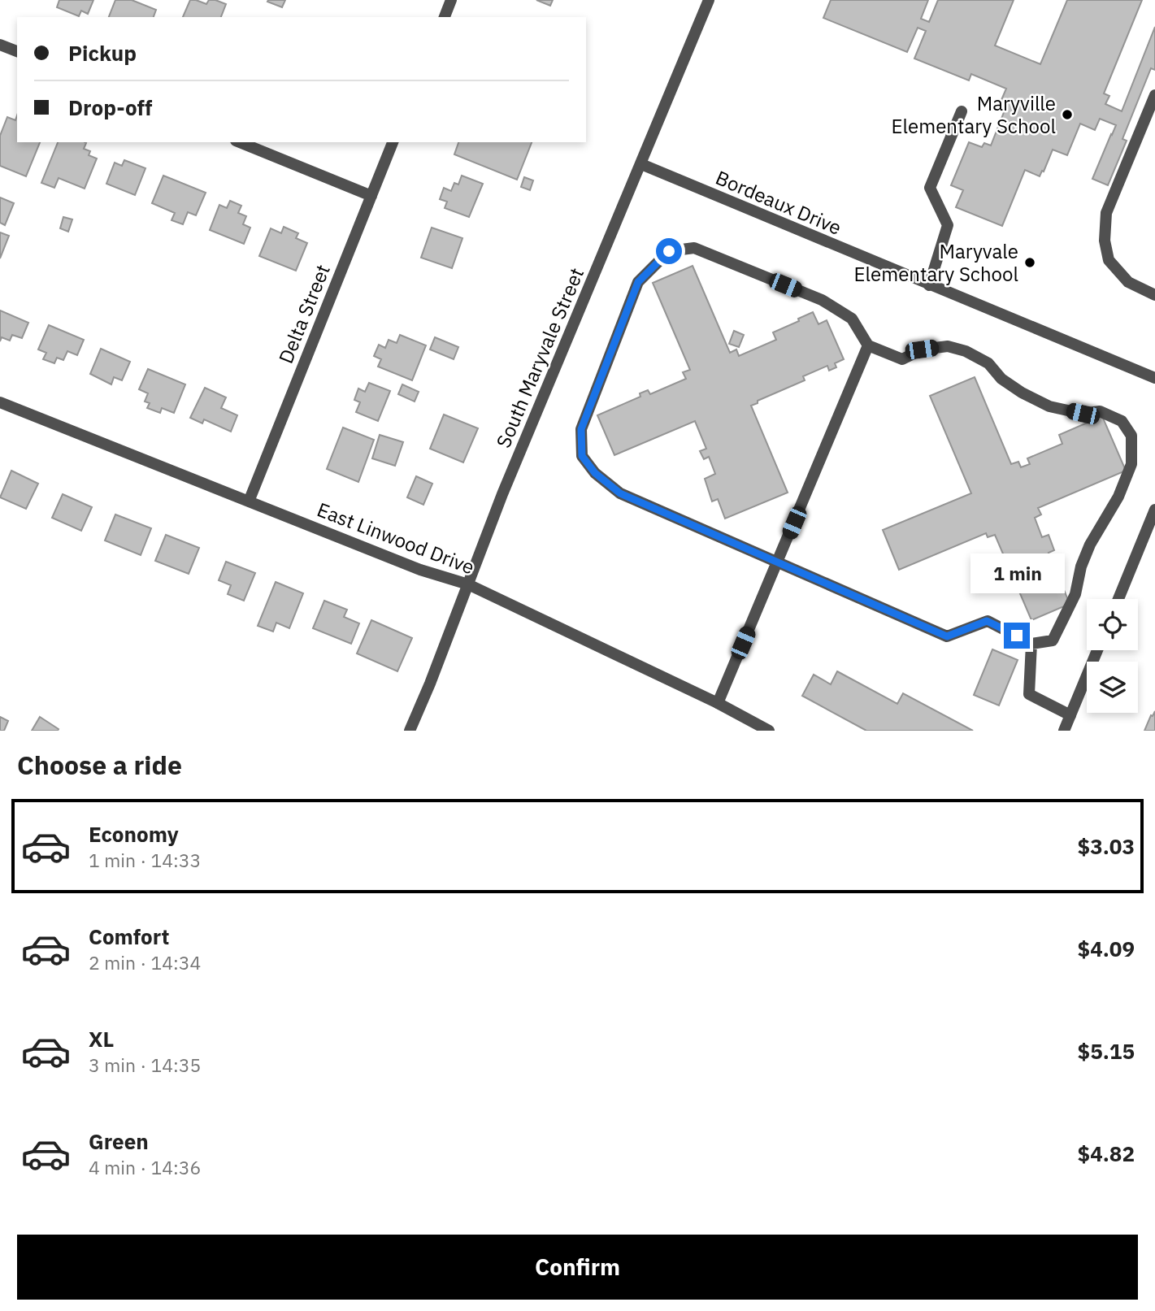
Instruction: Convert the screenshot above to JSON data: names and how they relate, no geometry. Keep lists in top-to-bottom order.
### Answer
{
  "streets": {
    "street": [
      "Bordeaux Drive",
      "Delta Street",
      "South Maryvale Street",
      "East Linwood Drive"
    ]
  },
  "crossings": [
    ["Bordeaux Drive", "South Maryvale Street"],
    ["Delta Street", "East Linwood Drive"],
    ["South Maryvale Street", "East Linwood Drive"]
  ],
  "places": ["Maryville Elementary School", "Maryvale Elementary School"],
  "page": {
    "banner": ["Pickup", "Drop-off"],
    "bubble": "1 min",
    "heading": "Choose a ride",
    "list": [
      {
        "name": "Economy",
        "note": "1 min · 14:33",
        "value": "$3.03"
      },
      {
        "name": "Comfort",
        "note": "2 min · 14:34",
        "value": "$4.09"
      },
      {
        "name": "XL",
        "note": "3 min · 14:35",
        "value": "$5.15"
      },
      {
        "name": "Green",
        "note": "4 min · 14:36",
        "value": "$4.82"
      }
    ],
    "buttons": "Confirm"
  }
}
